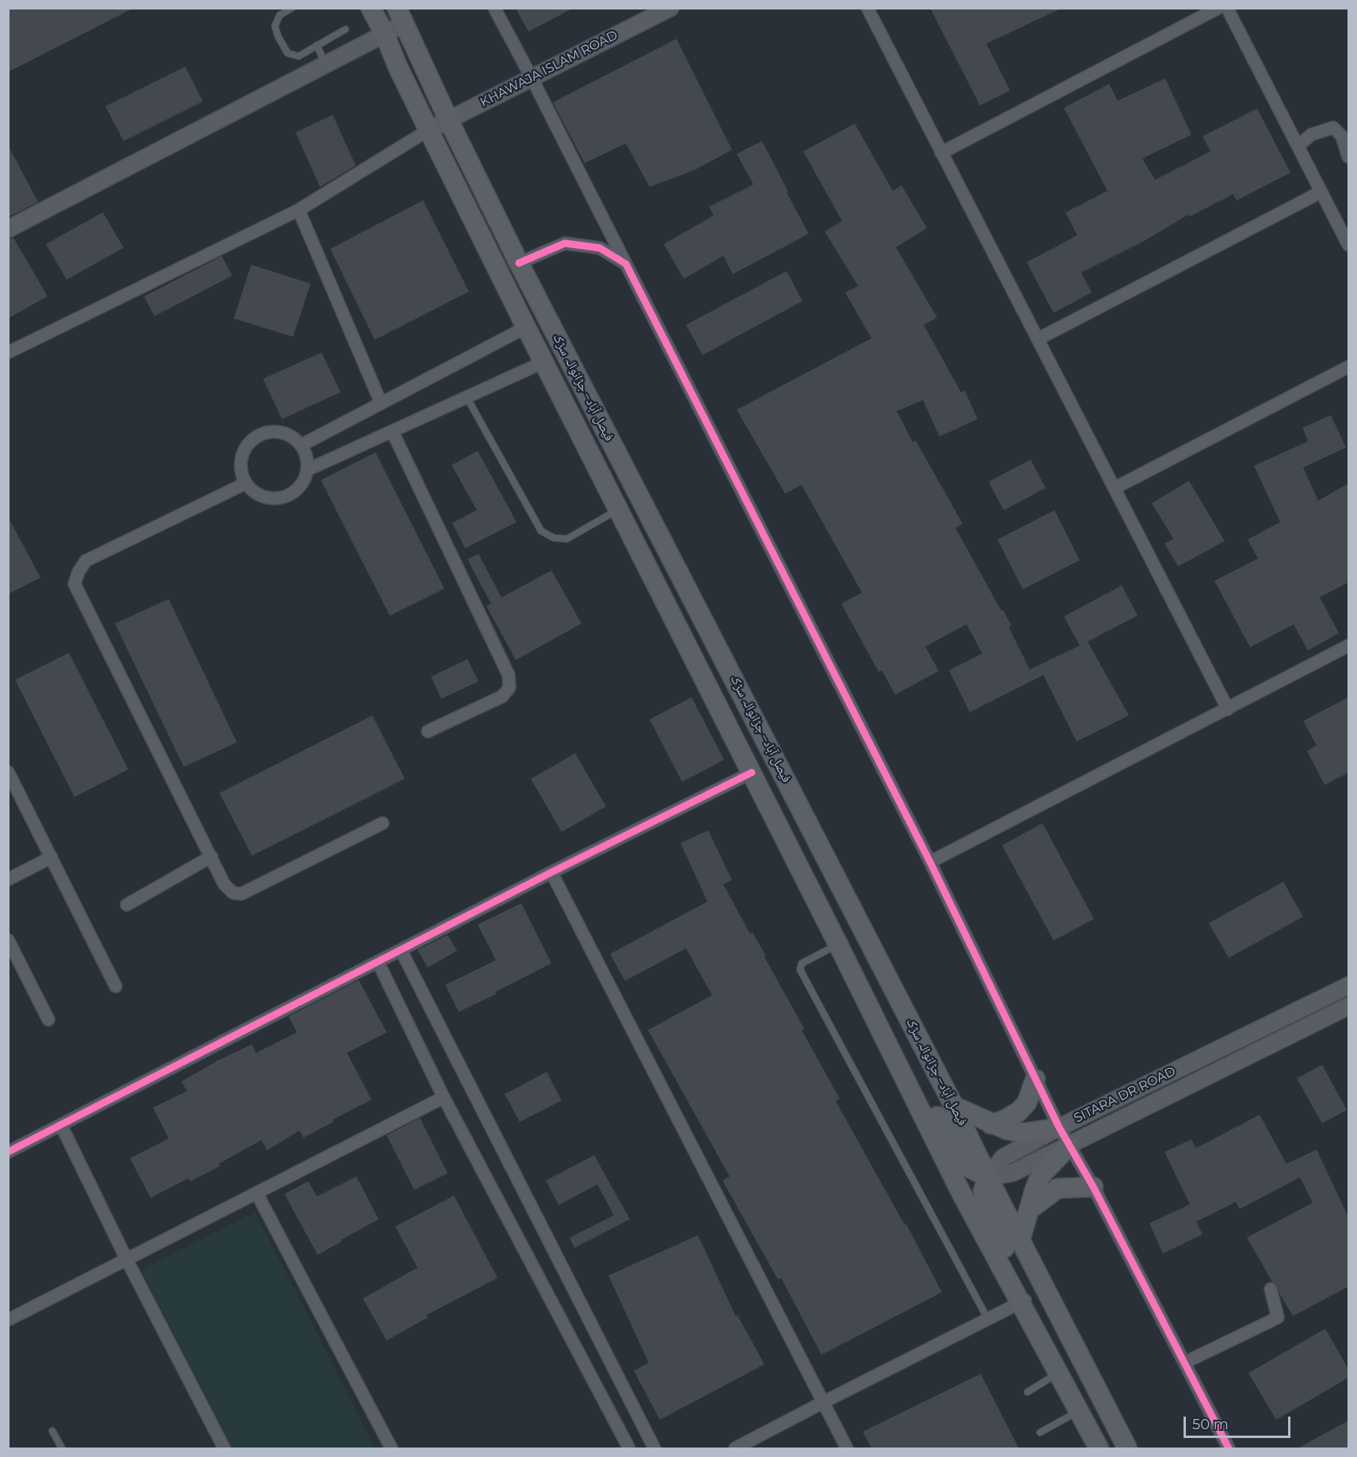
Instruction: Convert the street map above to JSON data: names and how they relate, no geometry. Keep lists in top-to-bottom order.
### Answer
{
  "streets": {
    "main road": ["فیصل آباد– جڑانوالہ سڑک"],
    "street": ["KHAWAJA ISLAM ROAD", "SITARA DR ROAD"]
  },
  "crossings": [
    ["KHAWAJA ISLAM ROAD", "فیصل آباد– جڑانوالہ سڑک"],
    ["فیصل آباد– جڑانوالہ سڑک", "SITARA DR ROAD"]
  ],
  "scale_bar": "50 m"
}
